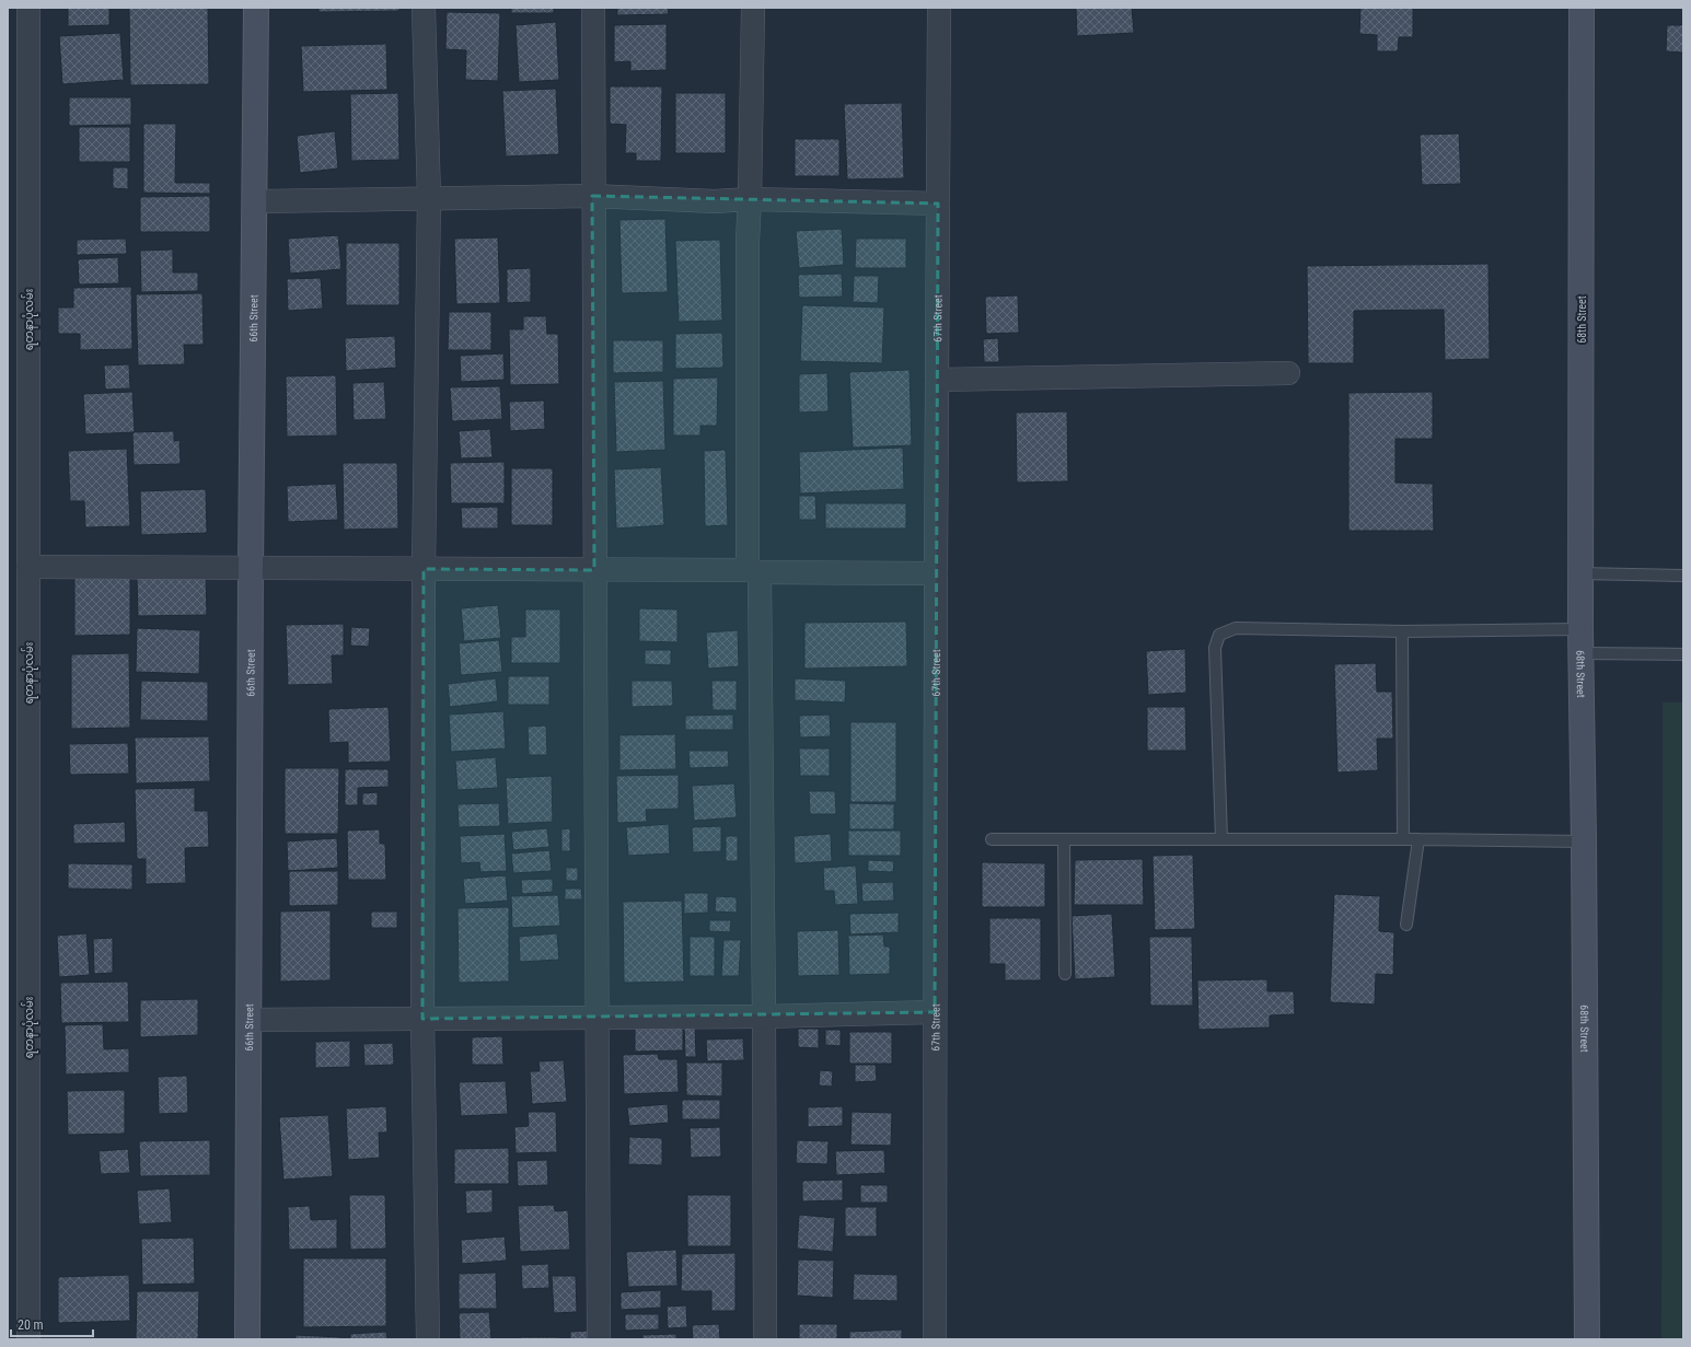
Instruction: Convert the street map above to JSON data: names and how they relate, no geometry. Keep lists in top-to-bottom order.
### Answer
{
  "streets": {
    "street": [
      "67th Street",
      "ရတနာပုံလမ်း",
      "66th Street",
      "68th Street"
    ]
  },
  "scale_bar": "20 m"
}
